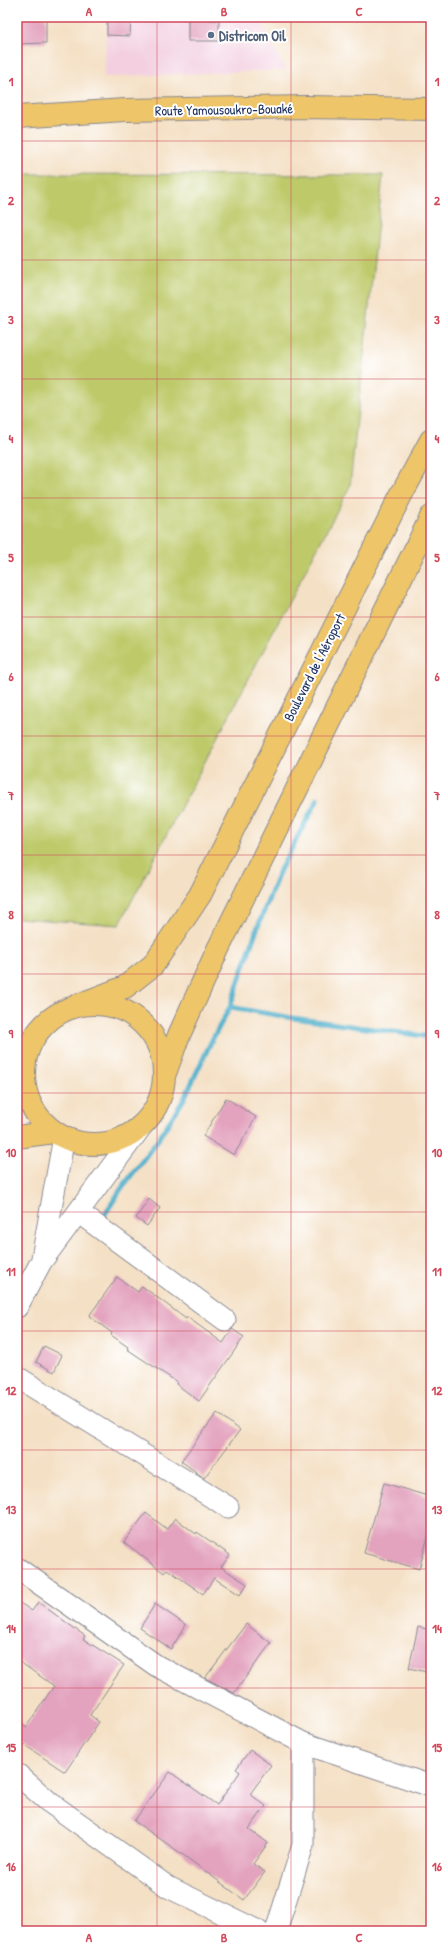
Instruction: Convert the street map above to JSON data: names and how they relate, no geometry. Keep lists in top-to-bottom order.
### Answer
{
  "streets": {
    "main road": ["Route Yamousoukro-Bouaké", "Boulevard de l'Aéroport"]
  },
  "places": ["Districom Oil"],
  "grid": {
    "columns": ["A", "B", "C"],
    "rows": [
      "1",
      "2",
      "3",
      "4",
      "5",
      "6",
      "7",
      "8",
      "9",
      "10",
      "11",
      "12",
      "13",
      "14",
      "15",
      "16"
    ]
  }
}
